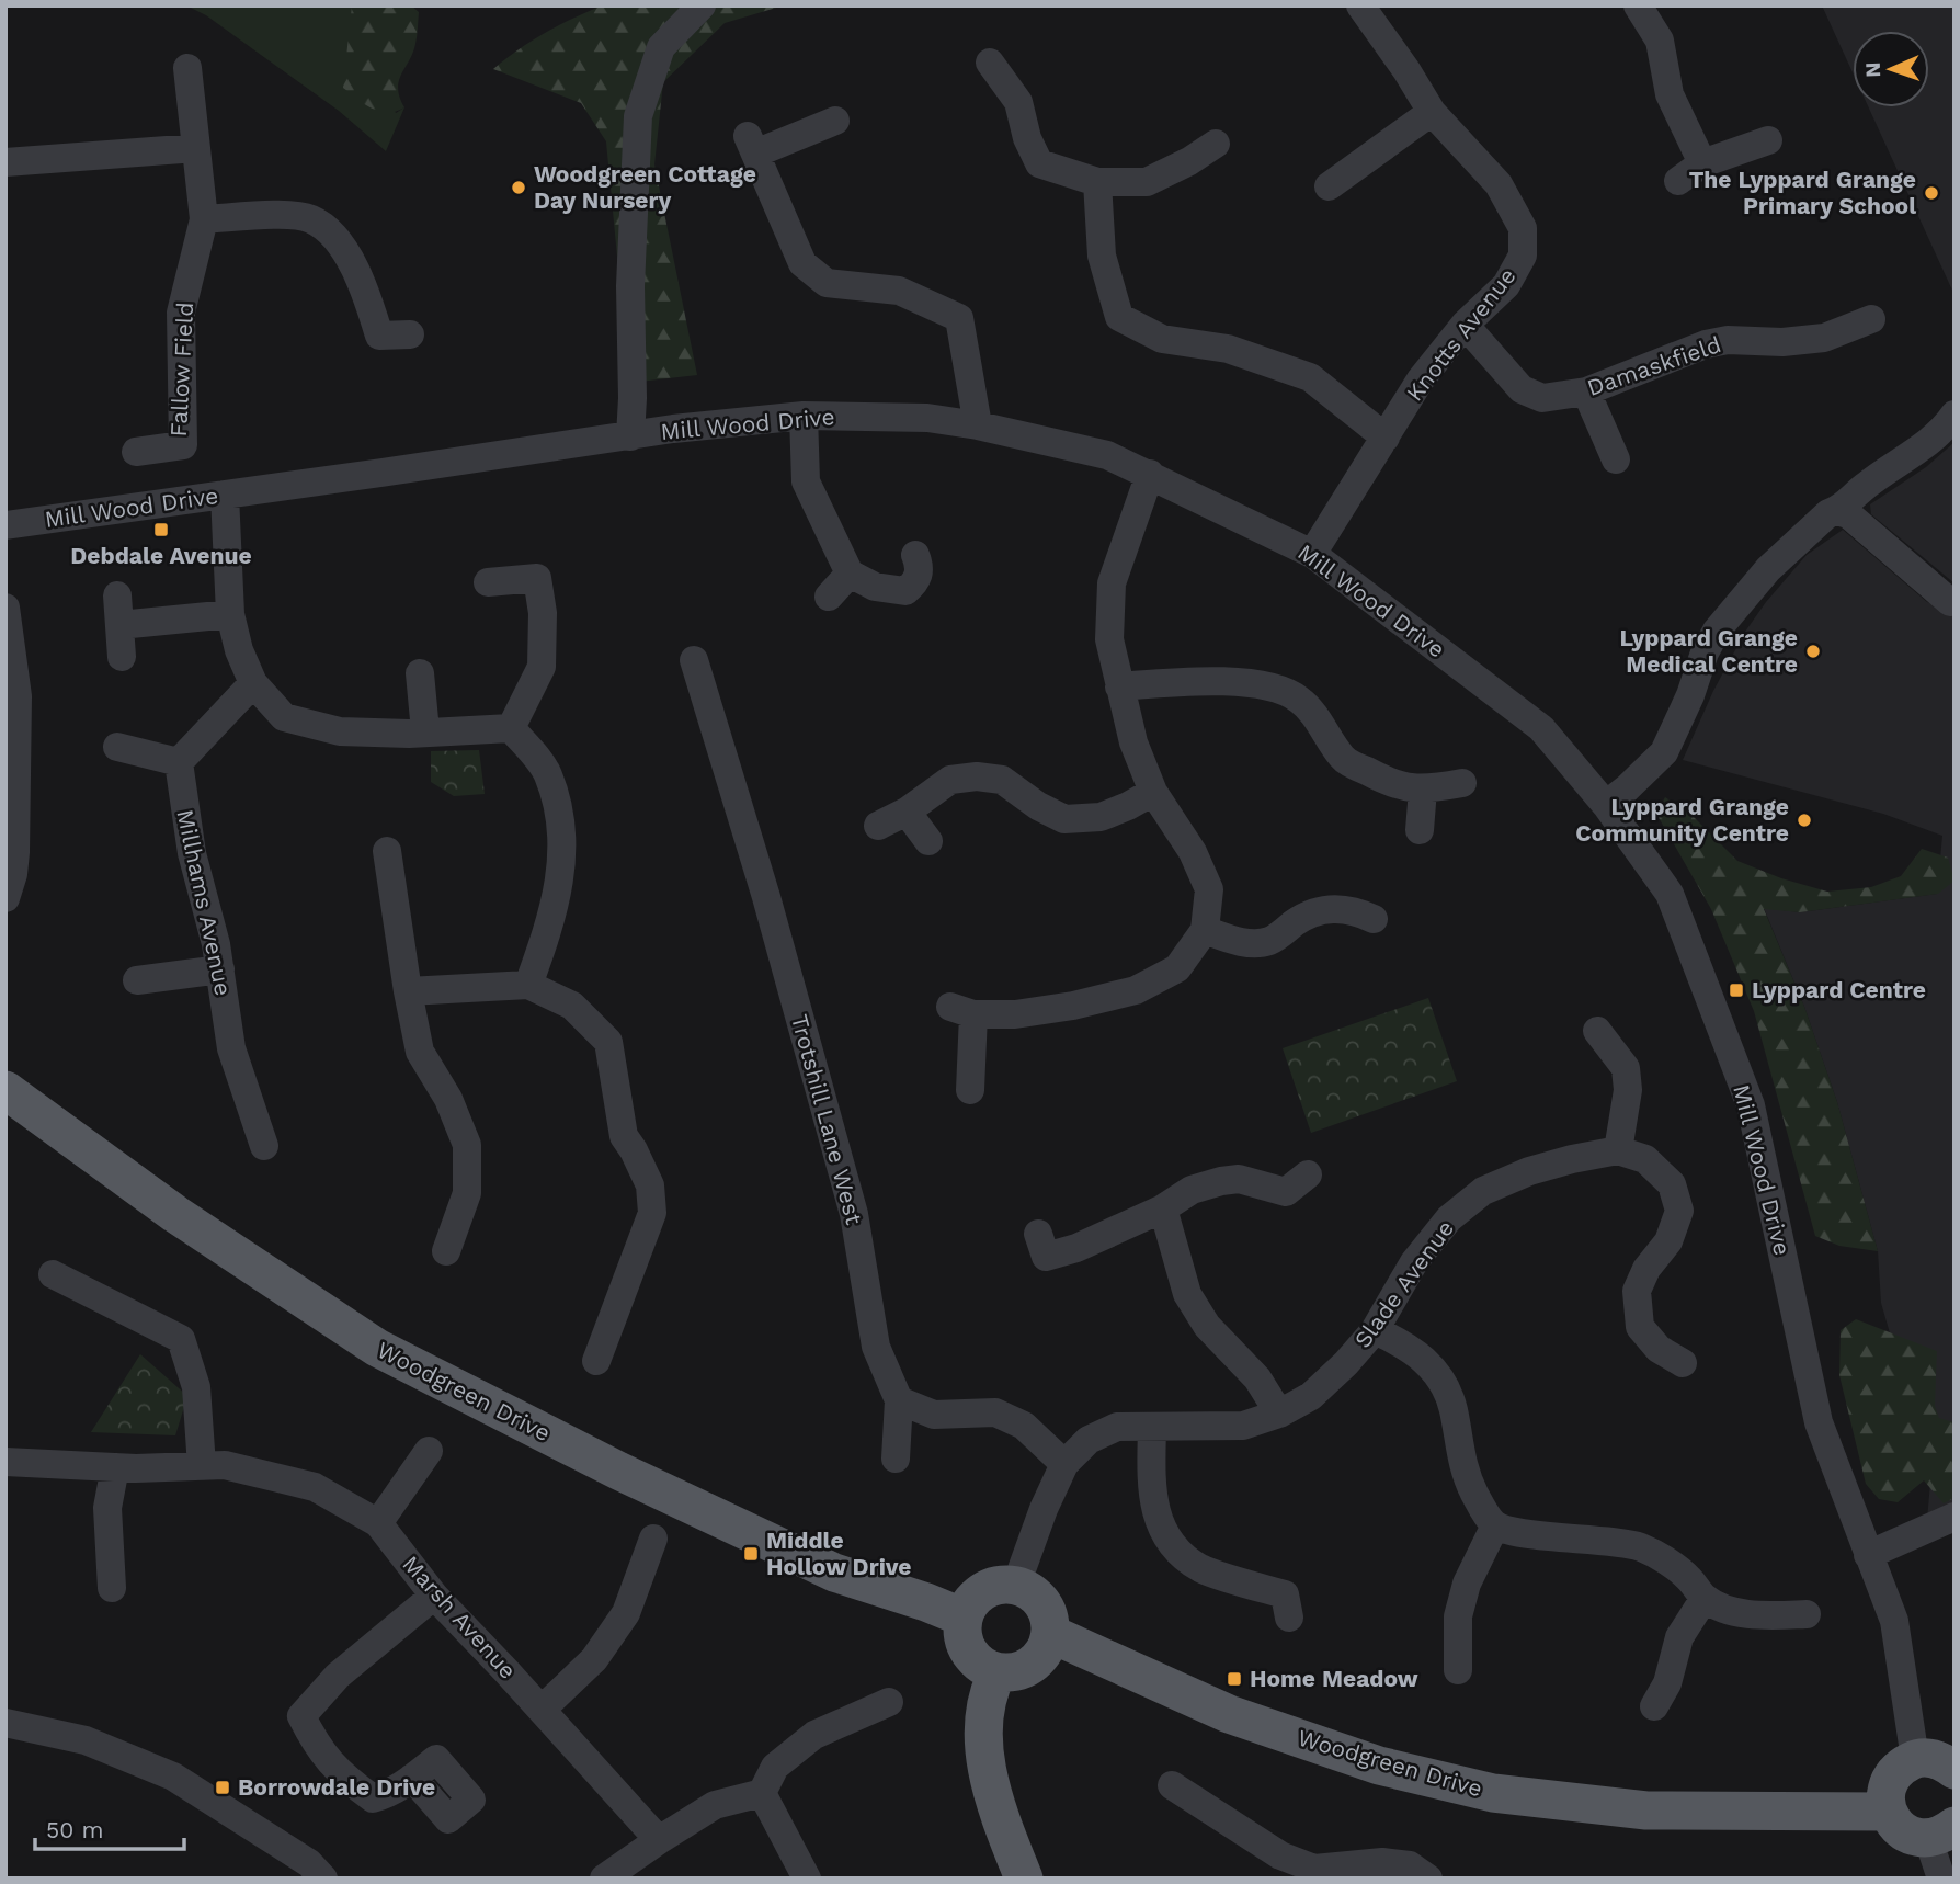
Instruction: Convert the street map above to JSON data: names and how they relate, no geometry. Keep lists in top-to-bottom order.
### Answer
{
  "streets": {
    "main road": ["Woodgreen Drive"],
    "street": [
      "Knotts Avenue",
      "Damaskfield",
      "Fallow Field",
      "Mill Wood Drive",
      "Millhams Avenue",
      "Trotshill Lane West",
      "Slade Avenue",
      "Marsh Avenue"
    ]
  },
  "crossings": [
    ["Knotts Avenue", "Damaskfield"],
    ["Knotts Avenue", "Mill Wood Drive"],
    ["Slade Avenue", "Woodgreen Drive"]
  ],
  "places": {
    "other": [
      "Woodgreen Cottage Day Nursery",
      "The Lyppard Grange Primary School",
      "Lyppard Grange Medical Centre",
      "Lyppard Grange Community Centre"
    ],
    "transit": [
      "Debdale Avenue",
      "Lyppard Centre",
      "Middle Hollow Drive",
      "Home Meadow",
      "Borrowdale Drive"
    ]
  },
  "scale_bar": "50 m",
  "north": "left"
}
